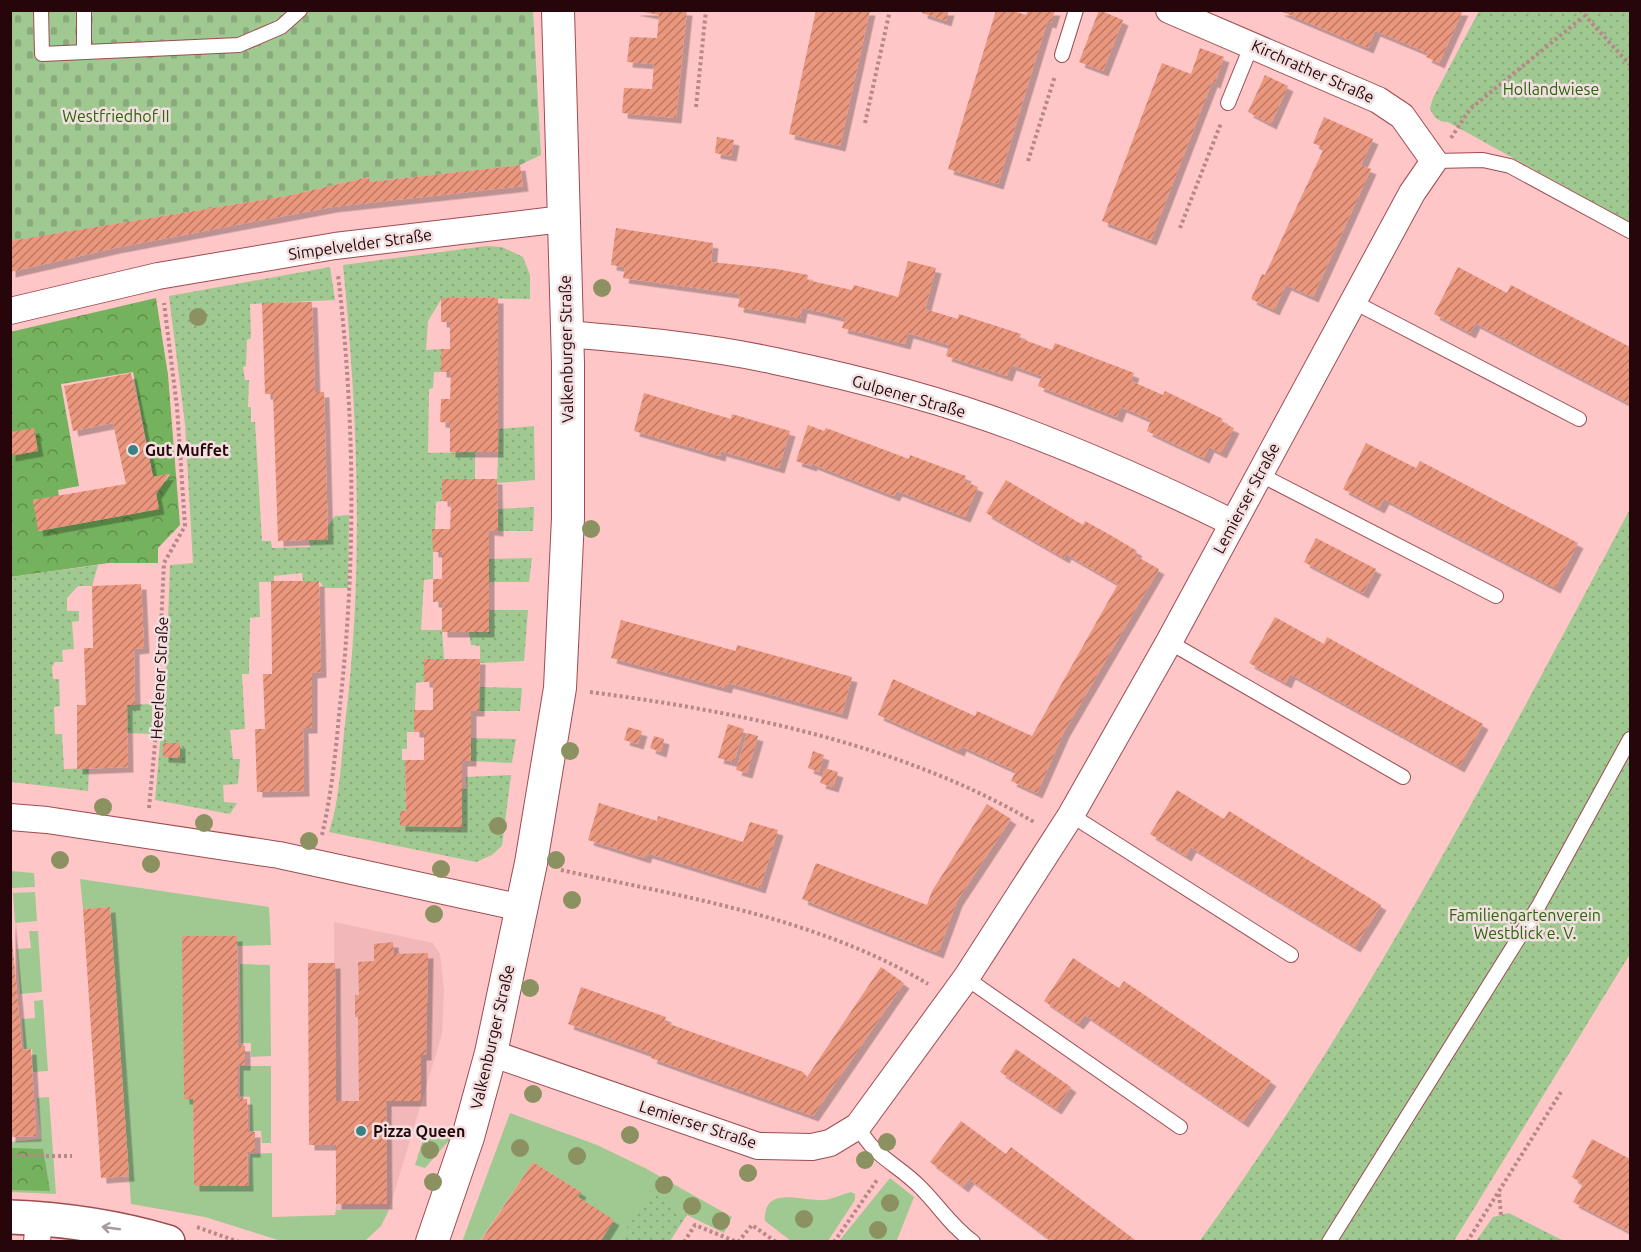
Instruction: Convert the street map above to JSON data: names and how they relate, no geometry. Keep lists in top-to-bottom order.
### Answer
{
  "streets": {
    "street": [
      "Kirchrather Straße",
      "Simpelvelder Straße",
      "Valkenburger Straße",
      "Gulpener Straße",
      "Lemierser Straße"
    ],
    "path": ["Heerlener Straße"]
  },
  "crossings": [
    ["Kirchrather Straße", "Lemierser Straße"],
    ["Simpelvelder Straße", "Valkenburger Straße"],
    ["Simpelvelder Straße", "Heerlener Straße"],
    ["Valkenburger Straße", "Gulpener Straße"],
    ["Valkenburger Straße", "Lemierser Straße"],
    ["Gulpener Straße", "Lemierser Straße"]
  ],
  "parks": ["Hollandwiese", "Westfriedhof II", "Familiengartenverein Westblick e. V."],
  "places": ["Gut Muffet", "Pizza Queen"]
}
